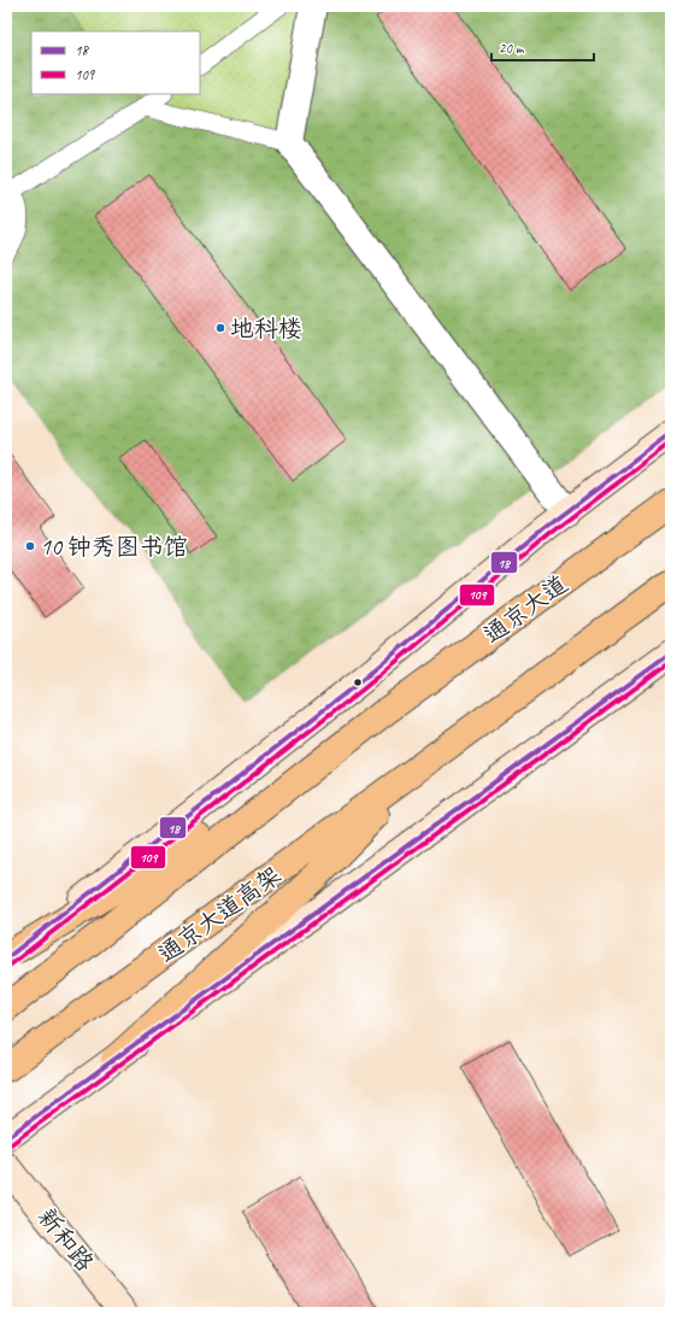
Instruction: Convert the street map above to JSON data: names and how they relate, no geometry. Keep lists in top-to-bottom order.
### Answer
{
  "streets": {
    "highway": ["通京大道", "通京大道高架"],
    "street": ["新和路"]
  },
  "places": ["地科楼", "10 钟秀图书馆"],
  "lines": ["transit line 18", "transit line 109"],
  "legend": ["18", "109"],
  "scale_bar": "20 m"
}
